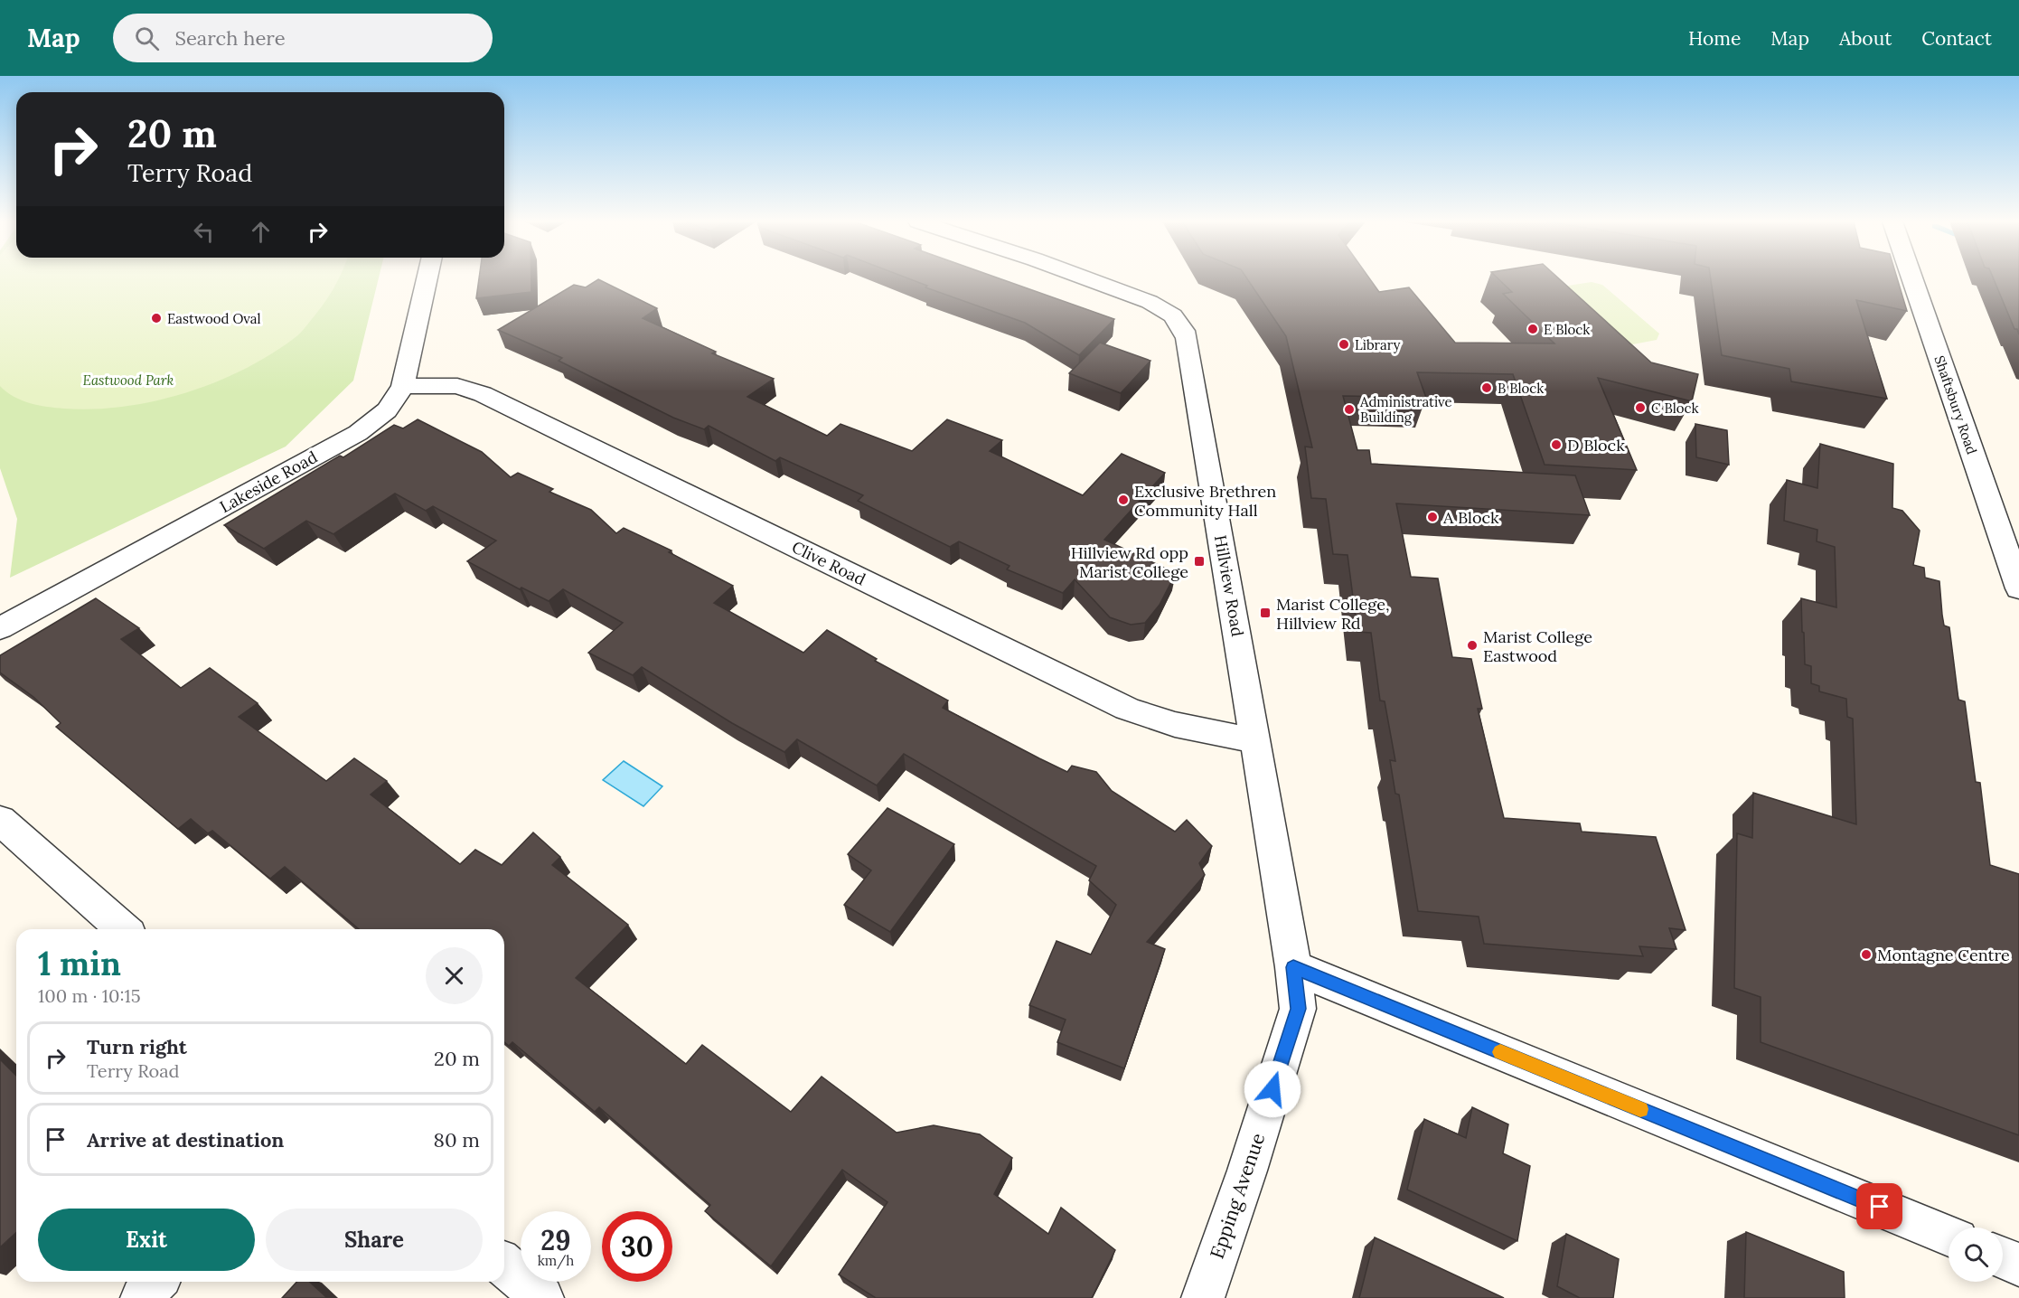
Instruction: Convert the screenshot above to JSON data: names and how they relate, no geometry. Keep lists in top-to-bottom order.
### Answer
{
  "streets": {
    "street": [
      "Shaftsbury Road",
      "Lakeside Road",
      "Clive Road",
      "Hillview Road",
      "Epping Avenue"
    ]
  },
  "crossings": [
    ["Lakeside Road", "Clive Road"],
    ["Clive Road", "Hillview Road"],
    ["Hillview Road", "Epping Avenue"]
  ],
  "parks": ["Eastwood Park"],
  "places": {
    "other": [
      "Eastwood Oval",
      "E Block",
      "Library",
      "B Block",
      "C Block",
      "Administrative Building",
      "D Block",
      "Exclusive Brethren Community Hall",
      "A Block",
      "Marist College Eastwood",
      "Montagne Centre"
    ],
    "transit": ["Hillview Rd opp Marist College", "Marist College, Hillview Rd"]
  },
  "page": {
    "header": "Map",
    "search": "Search here",
    "nav": [
      "Home",
      "Map",
      "About",
      "Contact"
    ],
    "turn": ["20 m", "Terry Road"],
    "heading": ["1 min", "100 m · 10:15"],
    "list": [
      {
        "name": "Turn right",
        "note": "Terry Road",
        "value": "20 m"
      },
      {
        "name": "Arrive at destination",
        "value": "80 m"
      }
    ],
    "buttons": ["Exit", "Share"],
    "speed": "29 km/h",
    "limit": "30"
  }
}
